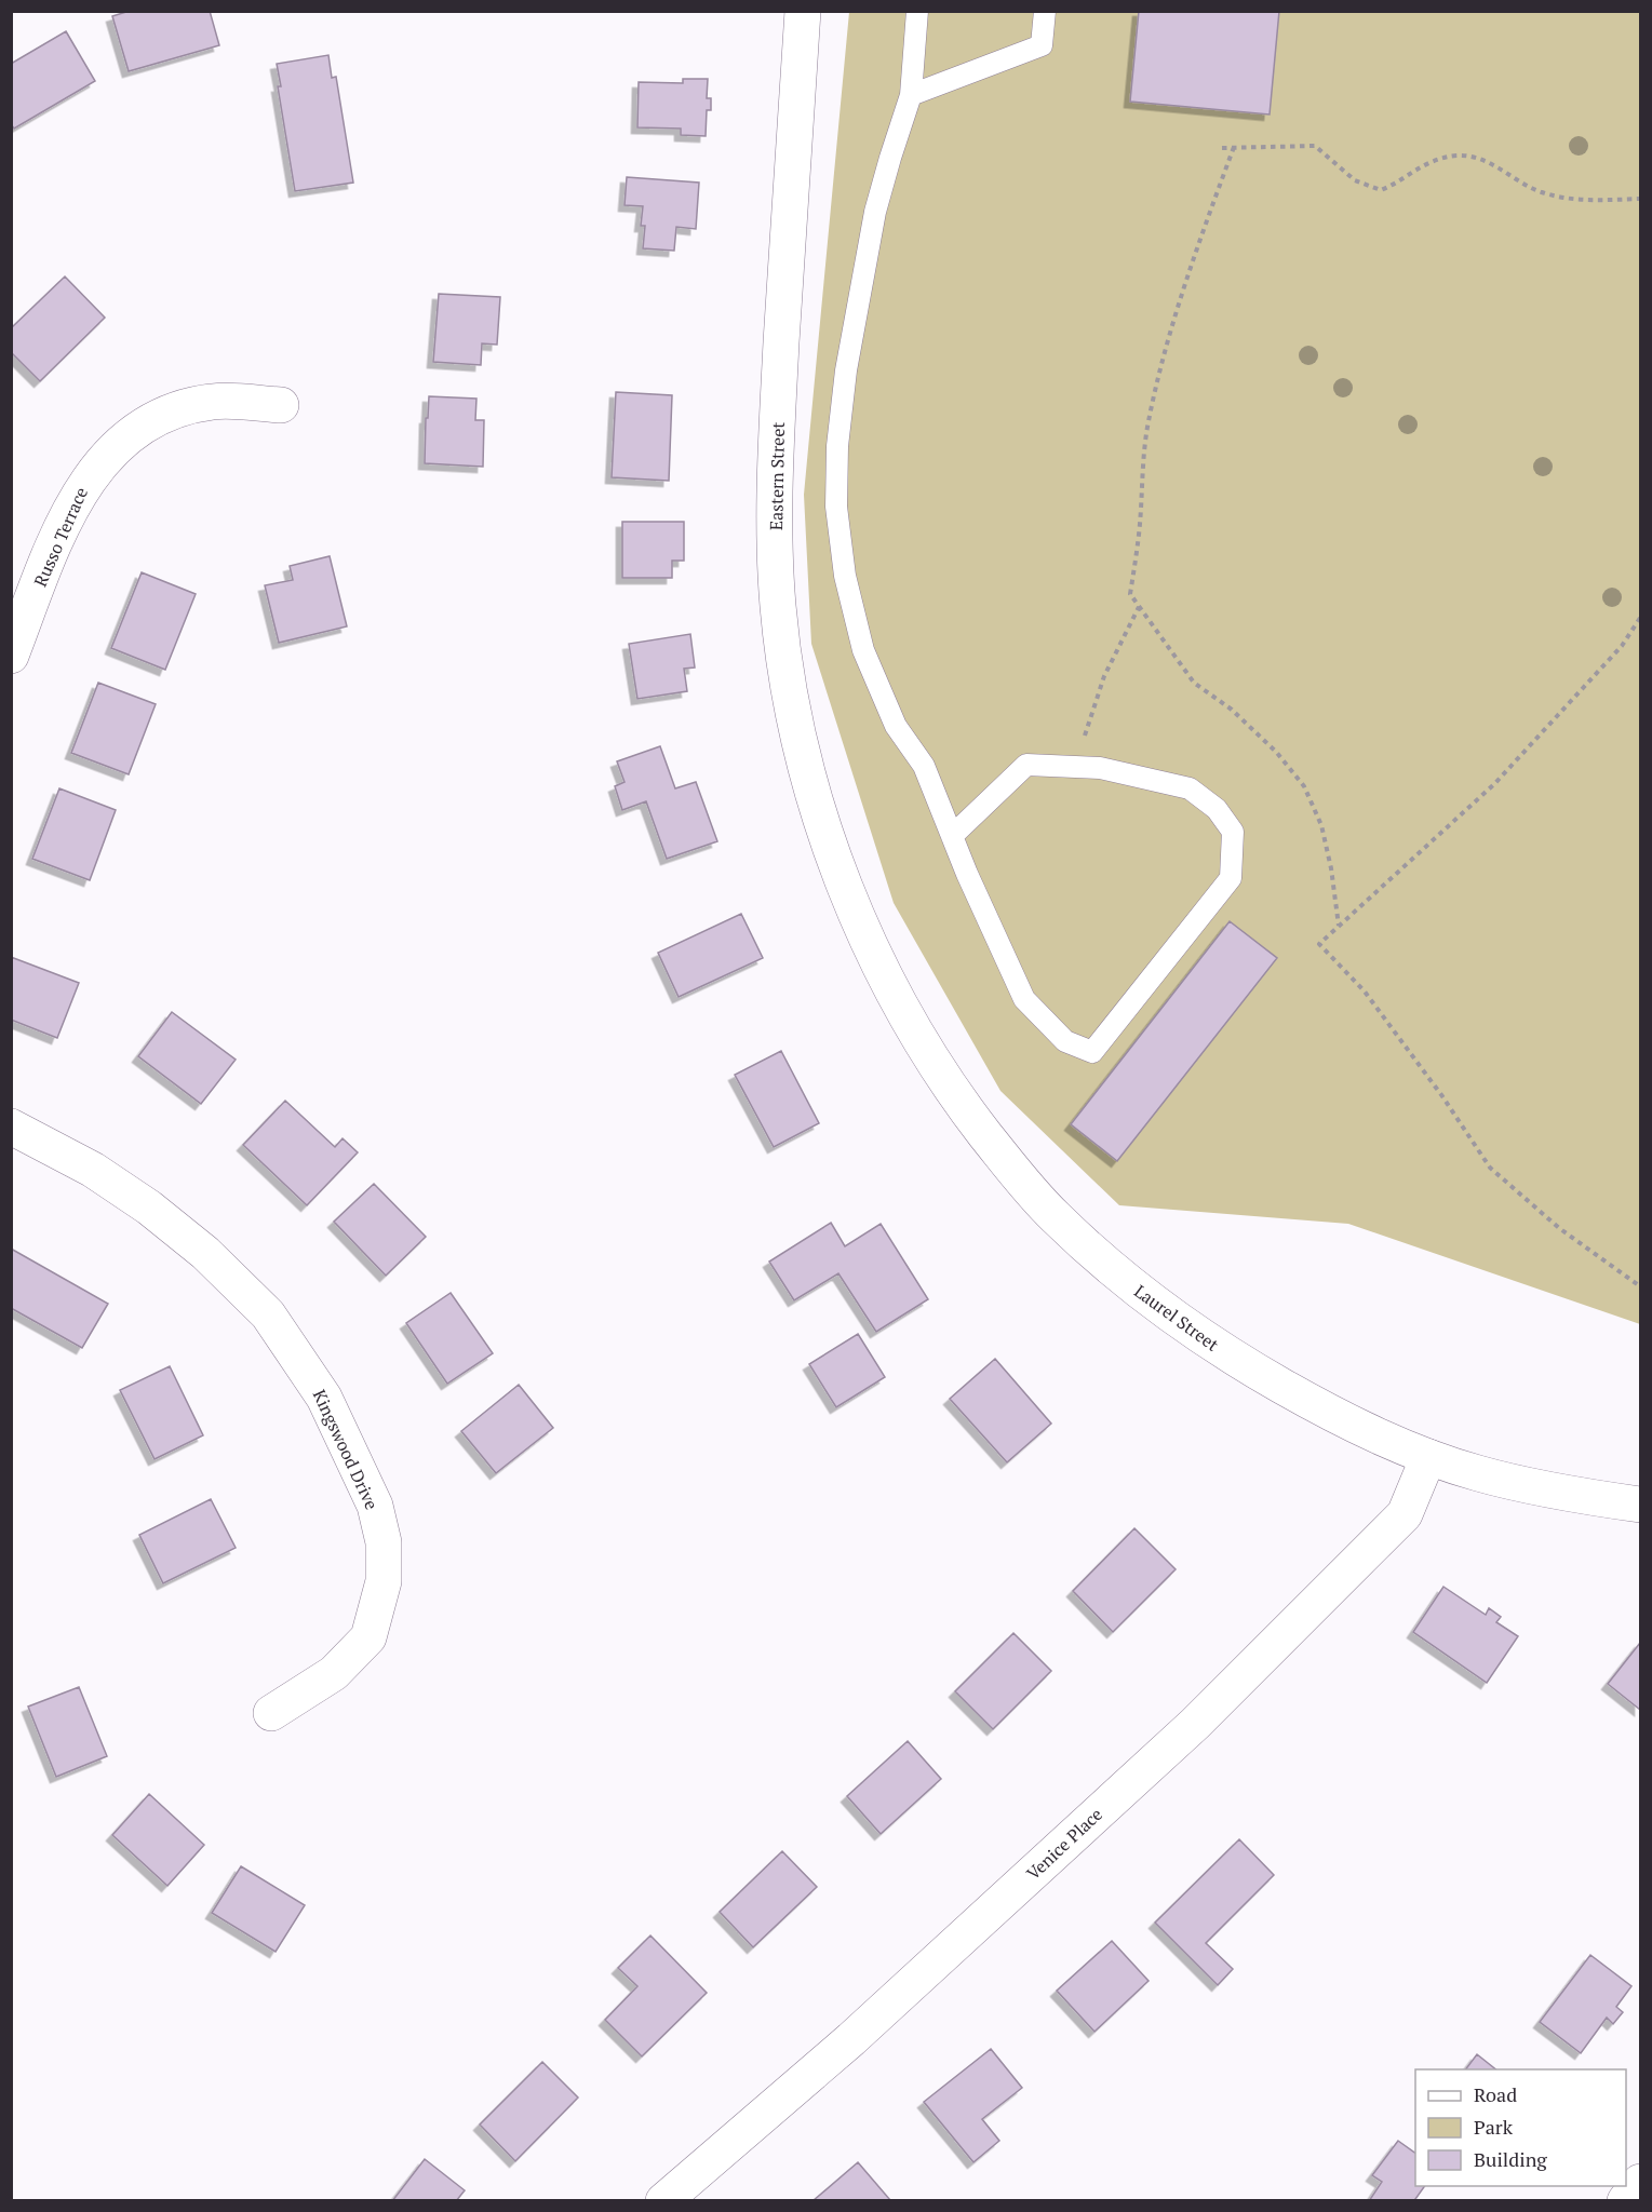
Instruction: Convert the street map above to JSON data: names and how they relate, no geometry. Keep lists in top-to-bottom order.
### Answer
{
  "streets": {
    "street": [
      "Eastern Street",
      "Russo Terrace",
      "Laurel Street",
      "Kingswood Drive",
      "Venice Place"
    ]
  },
  "crossings": [
    ["Eastern Street", "Laurel Street"],
    ["Laurel Street", "Venice Place"]
  ],
  "legend": ["Road", "Park", "Building"]
}
